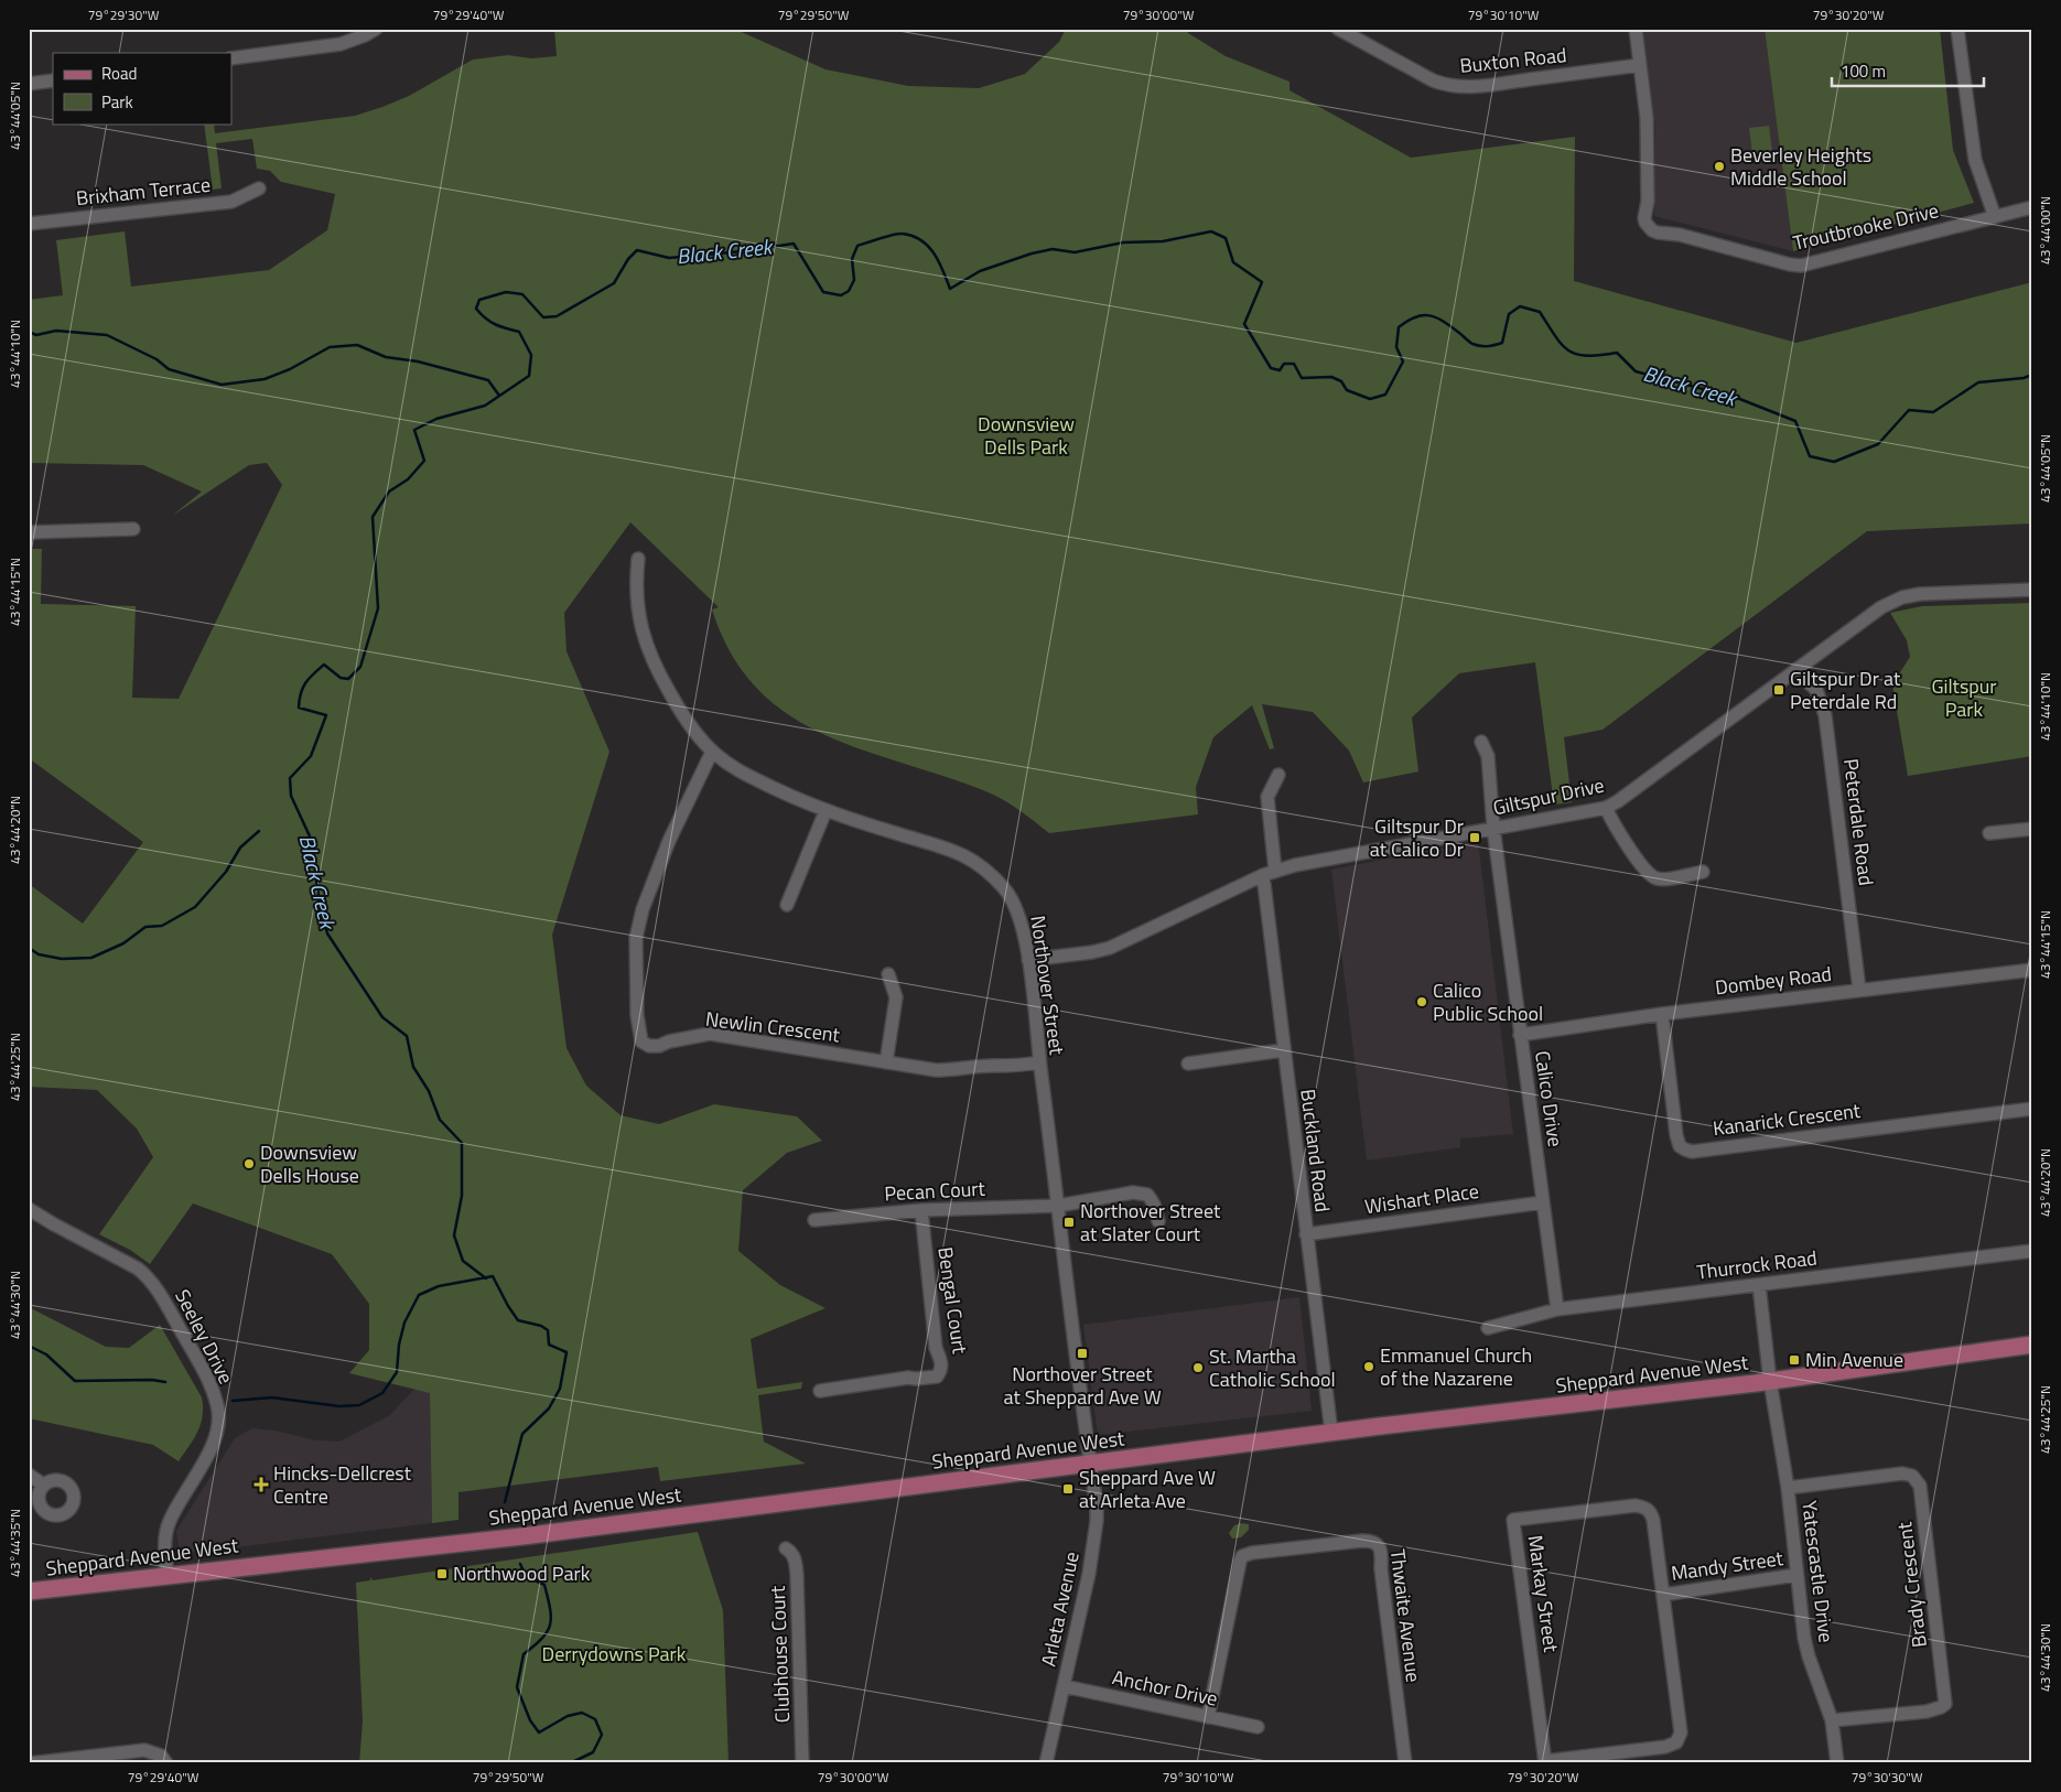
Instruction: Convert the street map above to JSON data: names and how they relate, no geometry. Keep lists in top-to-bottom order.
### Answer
{
  "streets": {
    "main road": ["Sheppard Avenue West"],
    "street": [
      "Buxton Road",
      "Brixham Terrace",
      "Troutbrooke Drive",
      "Giltspur Drive",
      "Peterdale Road",
      "Dombey Road",
      "Northover Street",
      "Newlin Crescent",
      "Calico Drive",
      "Kanarick Crescent",
      "Buckland Road",
      "Pecan Court",
      "Wishart Place",
      "Thurrock Road",
      "Bengal Court",
      "Seeley Drive",
      "Mandy Street",
      "Yatescastle Drive",
      "Brady Crescent",
      "Markay Street",
      "Arleta Avenue",
      "Thwaite Avenue",
      "Clubhouse Court",
      "Anchor Drive"
    ]
  },
  "crossings": [
    ["Buxton Road", "Troutbrooke Drive"],
    ["Giltspur Drive", "Peterdale Road"],
    ["Giltspur Drive", "Northover Street"],
    ["Giltspur Drive", "Calico Drive"],
    ["Giltspur Drive", "Buckland Road"],
    ["Peterdale Road", "Dombey Road"],
    ["Dombey Road", "Calico Drive"],
    ["Dombey Road", "Kanarick Crescent"],
    ["Northover Street", "Newlin Crescent"],
    ["Northover Street", "Pecan Court"],
    ["Northover Street", "Sheppard Avenue West"],
    ["Northover Street", "Arleta Avenue"],
    ["Calico Drive", "Wishart Place"],
    ["Calico Drive", "Thurrock Road"],
    ["Buckland Road", "Wishart Place"],
    ["Buckland Road", "Sheppard Avenue West"],
    ["Pecan Court", "Bengal Court"],
    ["Seeley Drive", "Sheppard Avenue West"],
    ["Sheppard Avenue West", "Yatescastle Drive"],
    ["Sheppard Avenue West", "Arleta Avenue"],
    ["Mandy Street", "Yatescastle Drive"],
    ["Mandy Street", "Markay Street"],
    ["Yatescastle Drive", "Brady Crescent"],
    ["Arleta Avenue", "Anchor Drive"],
    ["Thwaite Avenue", "Anchor Drive"]
  ],
  "water": ["Black Creek"],
  "parks": ["Downsview Dells Park", "Giltspur Park", "Derrydowns Park"],
  "places": {
    "other": [
      "Beverley Heights Middle School",
      "Calico Public School",
      "Downsview Dells House",
      "Emmanuel Church of the Nazarene",
      "St. Martha Catholic School"
    ],
    "transit": [
      "Giltspur Dr at Peterdale Rd",
      "Giltspur Dr at Calico Dr",
      "Northover Street at Slater Court",
      "Northover Street at Sheppard Ave W",
      "Min Avenue",
      "Sheppard Ave W at Arleta Ave",
      "Northwood Park"
    ],
    "health": ["Hincks-Dellcrest Centre"]
  },
  "legend": ["Road", "Park"],
  "scale_bar": "100 m",
  "coordinates": [
    "79°29'30\"W",
    "79°29'40\"W",
    "79°29'50\"W",
    "79°30'00\"W",
    "79°30'10\"W",
    "79°30'20\"W",
    "43°44'05\"N",
    "43°44'00\"N",
    "43°44'10\"N",
    "43°44'15\"N",
    "43°44'20\"N",
    "43°44'25\"N",
    "43°44'30\"N",
    "43°44'35\"N",
    "79°30'30\"W"
  ]
}
